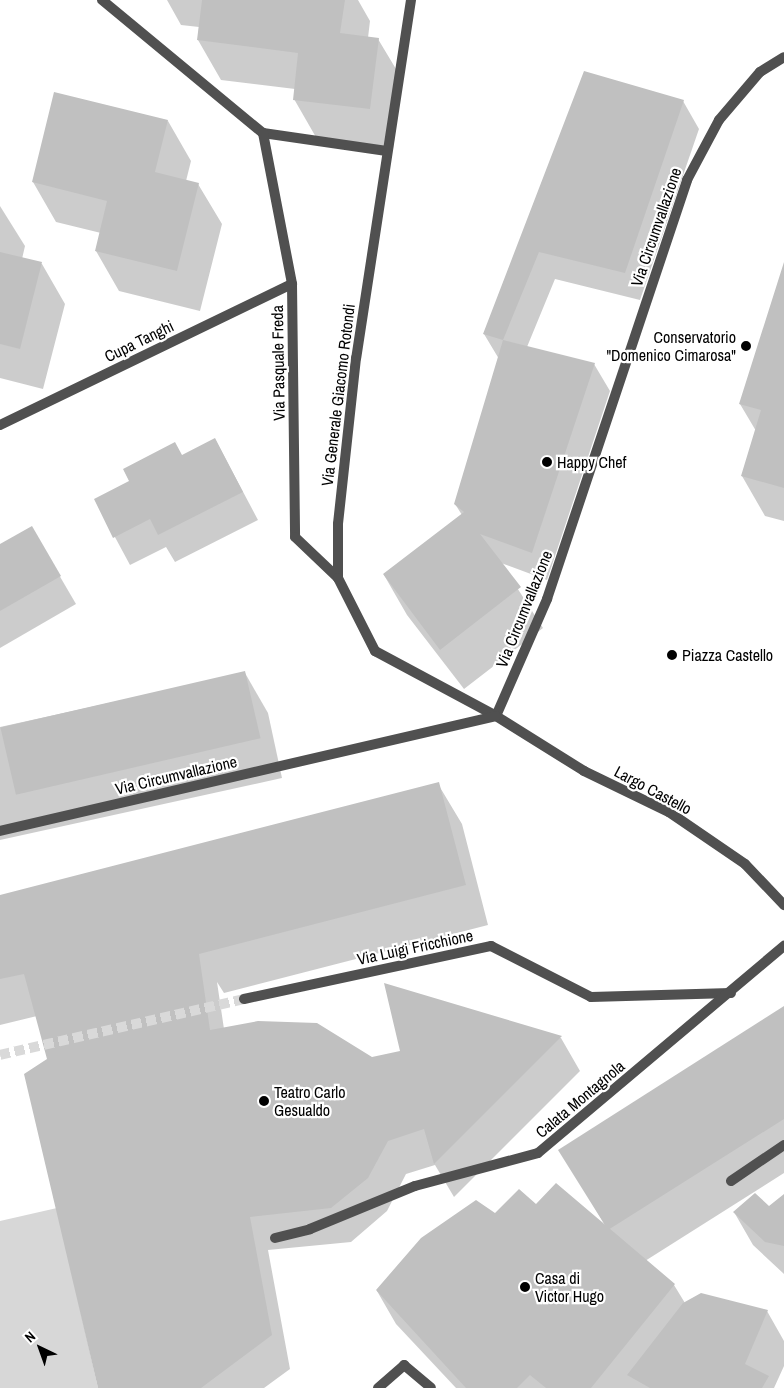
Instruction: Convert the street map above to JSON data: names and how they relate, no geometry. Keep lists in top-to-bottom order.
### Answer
{
  "streets": {
    "street": [
      "Via Circumvallazione",
      "Cupa Tanghi",
      "Via Pasquale Freda",
      "Via Generale Giacomo Rotondi",
      "Largo Castello",
      "Via Luigi Fricchione",
      "Calata Montagnola"
    ]
  },
  "crossings": [
    ["Via Circumvallazione", "Via Generale Giacomo Rotondi"],
    ["Via Circumvallazione", "Largo Castello"],
    ["Cupa Tanghi", "Via Pasquale Freda"],
    ["Via Pasquale Freda", "Via Generale Giacomo Rotondi"],
    ["Via Generale Giacomo Rotondi", "Largo Castello"],
    ["Via Luigi Fricchione", "Calata Montagnola"]
  ],
  "places": [
    "Conservatorio \"Domenico Cimarosa\"",
    "Happy Chef",
    "Piazza Castello",
    "Teatro Carlo Gesualdo",
    "Casa di Victor Hugo"
  ],
  "north": "top left"
}
